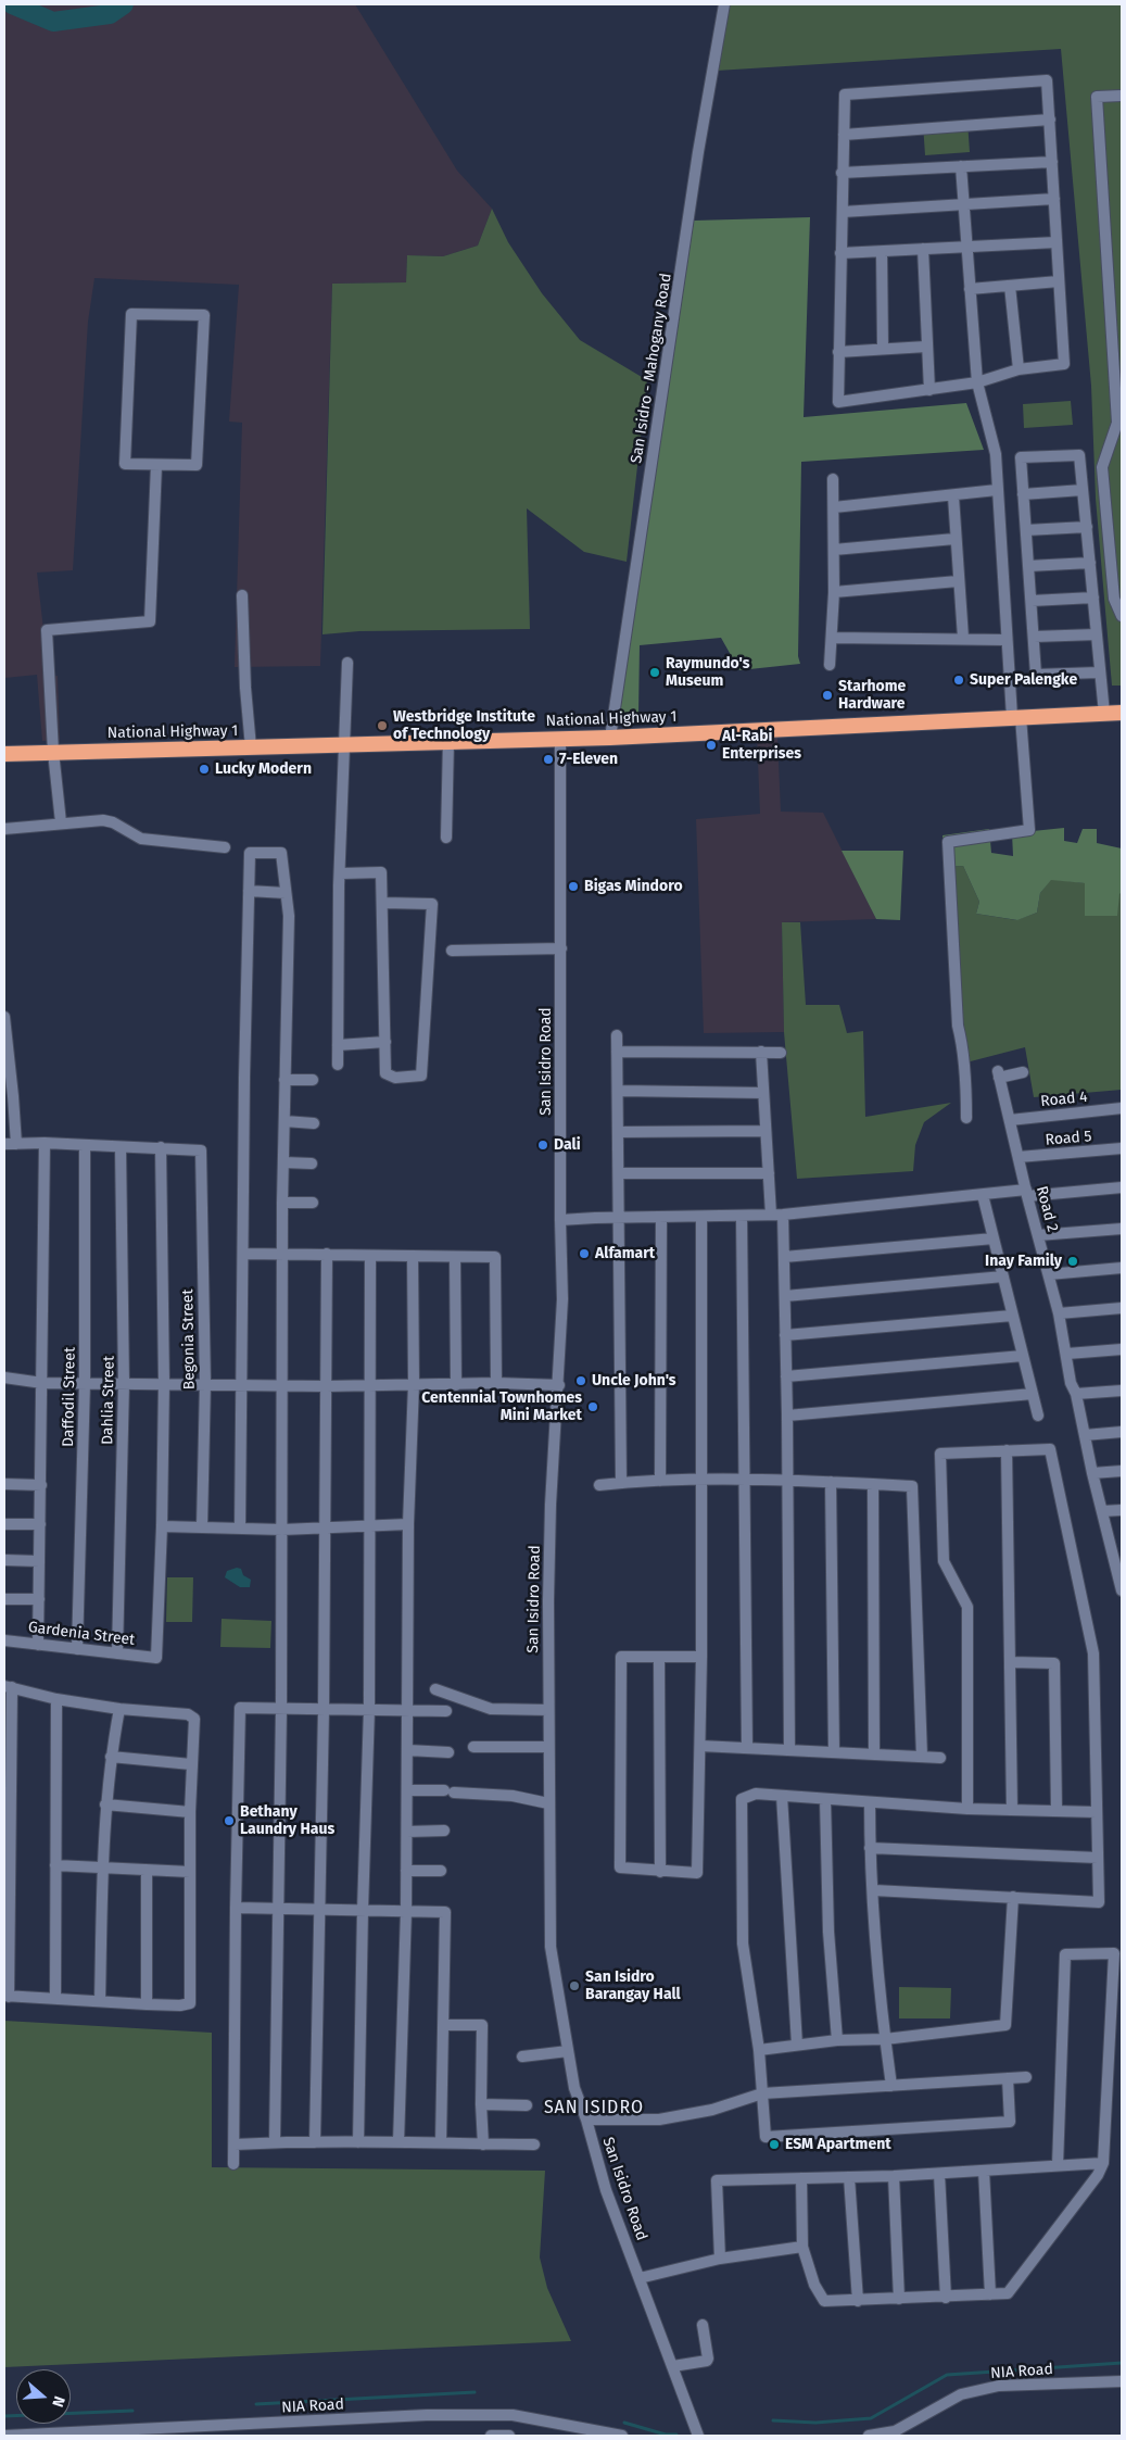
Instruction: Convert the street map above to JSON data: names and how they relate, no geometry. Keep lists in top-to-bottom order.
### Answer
{
  "streets": {
    "highway": ["National Highway 1"],
    "street": [
      "San Isidro - Mahogany Road",
      "San Isidro Road",
      "Road 4",
      "Road 5",
      "Road 2",
      "Begonia Street",
      "Daffodil Street",
      "Dahlia Street",
      "Gardenia Street",
      "NIA Road"
    ]
  },
  "crossings": [
    ["San Isidro - Mahogany Road", "National Highway 1"],
    ["National Highway 1", "San Isidro Road"],
    ["Road 4", "Road 2"],
    ["Road 5", "Road 2"],
    ["Daffodil Street", "Gardenia Street"],
    ["Dahlia Street", "Gardenia Street"]
  ],
  "districts": ["SAN ISIDRO"],
  "places": [
    "Raymundo's Museum",
    "Super Palengke",
    "Starhome Hardware",
    "Westbridge Institute of Technology",
    "Al-Rabi Enterprises",
    "7-Eleven",
    "Lucky Modern",
    "Bigas Mindoro",
    "Dali",
    "Alfamart",
    "Inay Family",
    "Uncle John's",
    "Centennial Townhomes Mini Market",
    "Bethany Laundry Haus",
    "San Isidro Barangay Hall",
    "ESM Apartment"
  ],
  "north": "right"
}
